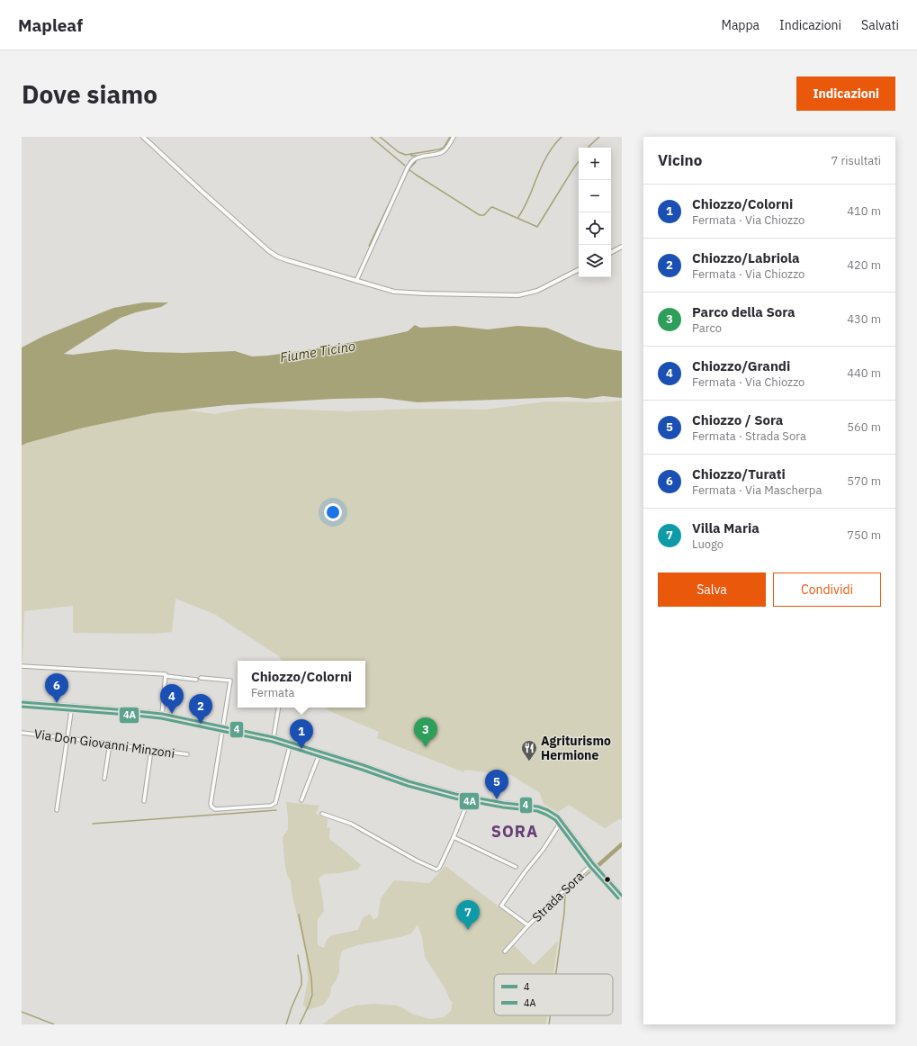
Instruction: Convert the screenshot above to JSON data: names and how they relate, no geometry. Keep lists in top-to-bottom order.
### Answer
{
  "streets": {
    "street": ["Via Don Giovanni Minzoni", "Strada Sora"]
  },
  "districts": ["SORA"],
  "water": ["Fiume Ticino"],
  "places": {
    "restaurant": ["Agriturismo Hermione"]
  },
  "lines": ["transit line 4", "transit line 4A"],
  "legend": ["4", "4A"],
  "page": {
    "header": "Mapleaf",
    "nav": ["Mappa", "Indicazioni", "Salvati"],
    "buttons": [
      "Indicazioni",
      ["Salva", "Condividi"]
    ],
    "title": "Dove siamo",
    "heading": ["Vicino", "7 risultati"],
    "map_buttons": ["+", "−"],
    "list": [
      {
        "mark": "1",
        "name": "Chiozzo/Colorni",
        "note": "Fermata · Via Chiozzo",
        "value": "410 m"
      },
      {
        "mark": "2",
        "name": "Chiozzo/Labriola",
        "note": "Fermata · Via Chiozzo",
        "value": "420 m"
      },
      {
        "mark": "3",
        "name": "Parco della Sora",
        "note": "Parco",
        "value": "430 m"
      },
      {
        "mark": "4",
        "name": "Chiozzo/Grandi",
        "note": "Fermata · Via Chiozzo",
        "value": "440 m"
      },
      {
        "mark": "5",
        "name": "Chiozzo / Sora",
        "note": "Fermata · Strada Sora",
        "value": "560 m"
      },
      {
        "mark": "6",
        "name": "Chiozzo/Turati",
        "note": "Fermata · Via Mascherpa",
        "value": "570 m"
      },
      {
        "mark": "7",
        "name": "Villa Maria",
        "note": "Luogo",
        "value": "750 m"
      }
    ],
    "popup": ["Chiozzo/Colorni", "Fermata"],
    "pins": [
      "6",
      "4",
      "2",
      "3",
      "1",
      "5",
      "7"
    ]
  }
}
